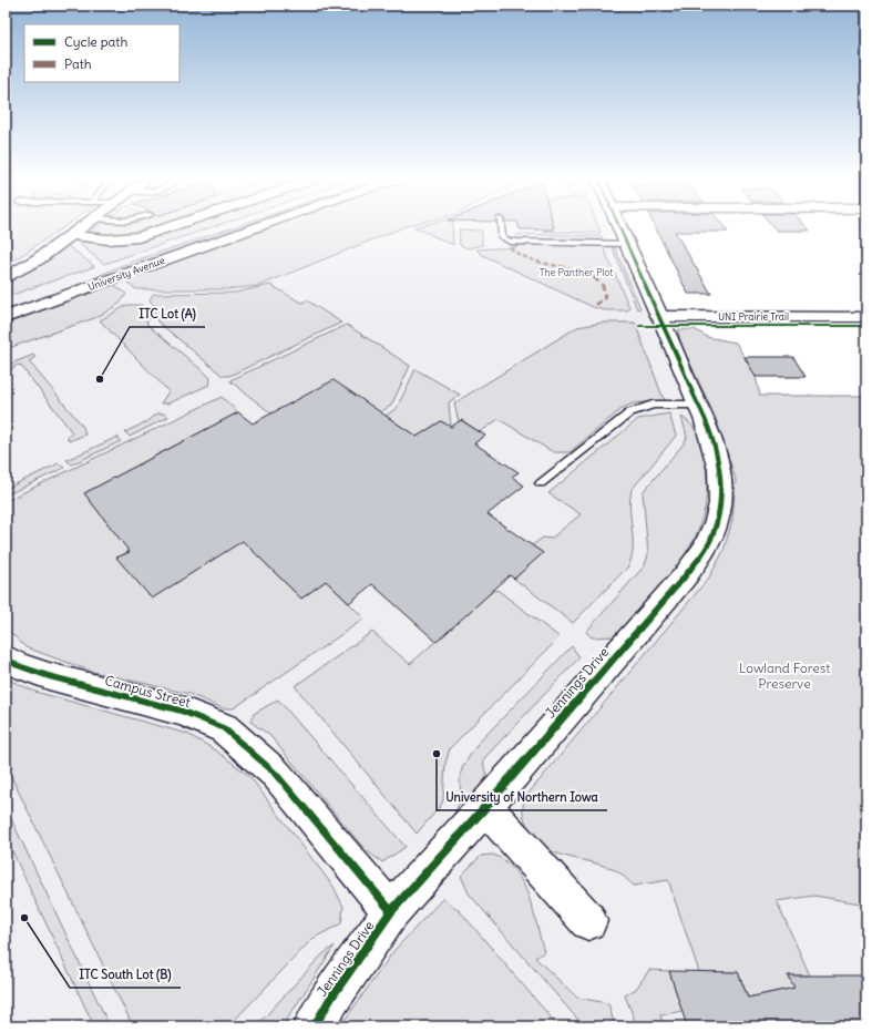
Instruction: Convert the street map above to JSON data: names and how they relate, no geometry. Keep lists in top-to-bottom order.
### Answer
{
  "streets": {
    "main road": ["University Avenue"],
    "street": ["Jennings Drive", "Campus Street"],
    "cycle path": ["UNI Prairie Trail"]
  },
  "crossings": [
    ["Jennings Drive", "Campus Street"]
  ],
  "parks": ["The Panther Plot", "Lowland Forest Preserve"],
  "places": ["ITC Lot (A)", "University of Northern Iowa", "ITC South Lot (B)"],
  "legend": ["Cycle path", "Path"]
}
